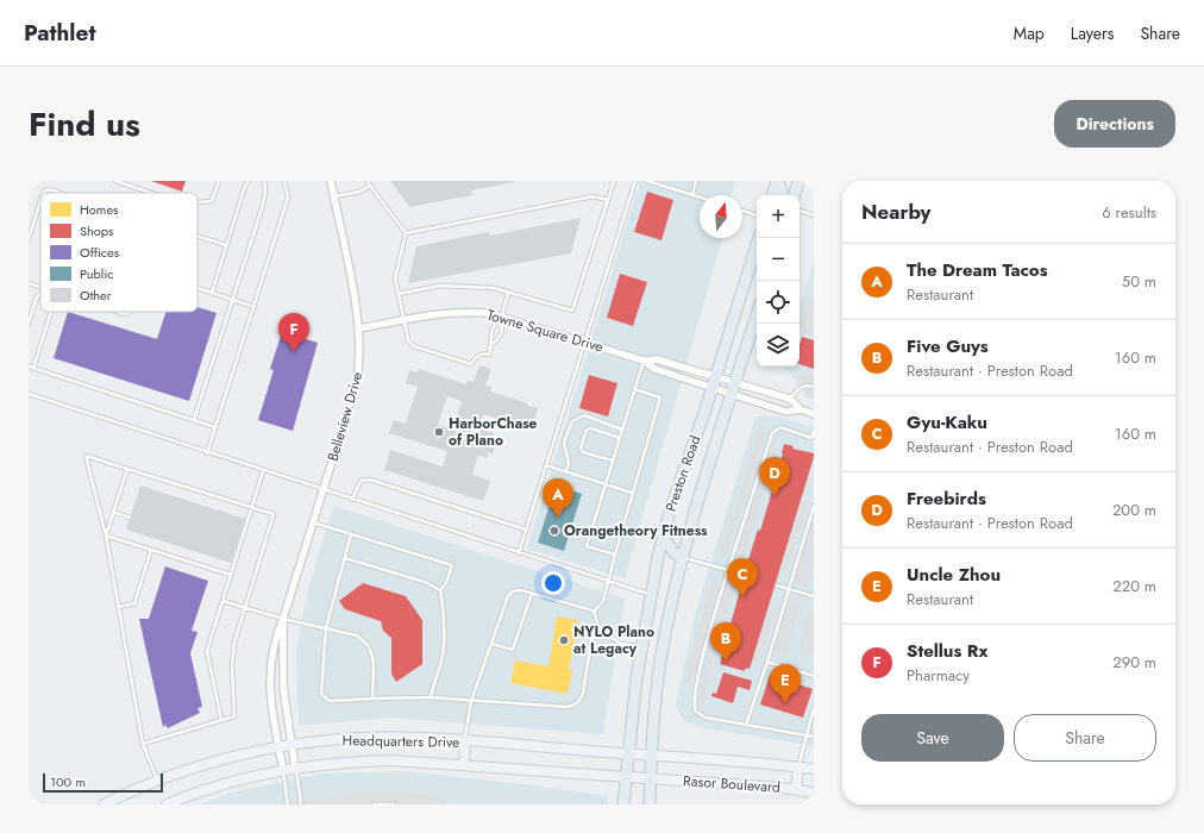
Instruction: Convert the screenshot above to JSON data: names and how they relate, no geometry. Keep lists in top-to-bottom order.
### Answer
{
  "streets": {
    "main road": ["Preston Road", "Headquarters Drive", "Rasor Boulevard"],
    "street": ["Towne Square Drive", "Belleview Drive"]
  },
  "crossings": [
    ["Towne Square Drive", "Belleview Drive"],
    ["Towne Square Drive", "Preston Road"],
    ["Belleview Drive", "Headquarters Drive"],
    ["Preston Road", "Headquarters Drive"],
    ["Preston Road", "Rasor Boulevard"],
    ["Headquarters Drive", "Rasor Boulevard"]
  ],
  "places": ["HarborChase of Plano", "Orangetheory Fitness", "NYLO Plano at Legacy"],
  "legend": [
    "Homes",
    "Shops",
    "Offices",
    "Public",
    "Other"
  ],
  "scale_bar": "100 m",
  "north": "top",
  "page": {
    "header": "Pathlet",
    "nav": ["Map", "Layers", "Share"],
    "title": "Find us",
    "buttons": [
      "Directions",
      ["Save", "Share"]
    ],
    "heading": ["Nearby", "6 results"],
    "map_buttons": ["+", "−"],
    "list": [
      {
        "mark": "A",
        "name": "The Dream Tacos",
        "note": "Restaurant",
        "value": "50 m"
      },
      {
        "mark": "B",
        "name": "Five Guys",
        "note": "Restaurant · Preston Road",
        "value": "160 m"
      },
      {
        "mark": "C",
        "name": "Gyu-Kaku",
        "note": "Restaurant · Preston Road",
        "value": "160 m"
      },
      {
        "mark": "D",
        "name": "Freebirds",
        "note": "Restaurant · Preston Road",
        "value": "200 m"
      },
      {
        "mark": "E",
        "name": "Uncle Zhou",
        "note": "Restaurant",
        "value": "220 m"
      },
      {
        "mark": "F",
        "name": "Stellus Rx",
        "note": "Pharmacy",
        "value": "290 m"
      }
    ],
    "pins": [
      "F",
      "D",
      "A",
      "C",
      "B",
      "E"
    ],
    "scale": "100 m"
  }
}
